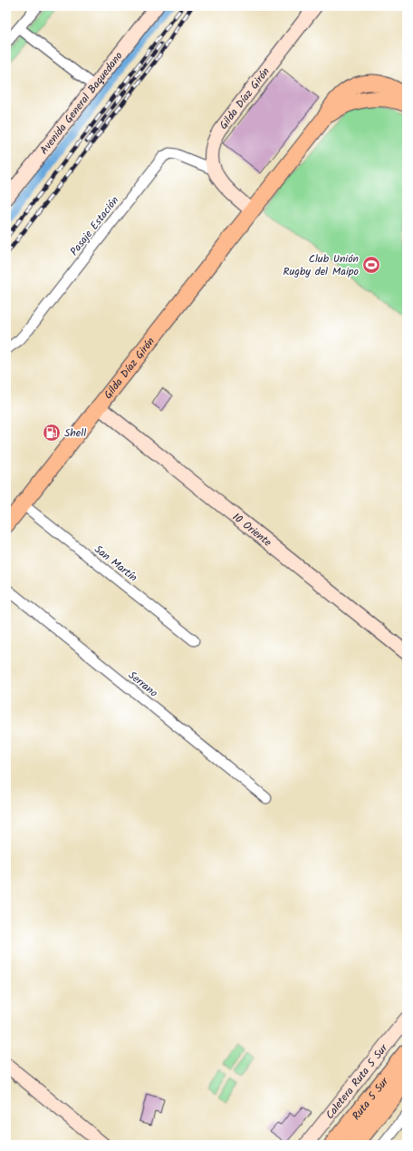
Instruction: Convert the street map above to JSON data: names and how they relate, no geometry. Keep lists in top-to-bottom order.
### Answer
{
  "streets": {
    "highway": ["Ruta 5 Sur"],
    "main road": [
      "Gilda Díaz Girón",
      "Avenida General Baquedano",
      "10 Oriente",
      "Caletera Ruta 5 Sur"
    ],
    "street": ["Pasaje Estación", "San Martín", "Serrano"]
  },
  "crossings": [
    ["Gilda Díaz Girón", "Pasaje Estación"],
    ["Gilda Díaz Girón", "10 Oriente"],
    ["Gilda Díaz Girón", "San Martín"]
  ],
  "places": {
    "sports": ["Club Unión Rugby del Maipo"],
    "fuel station": ["Shell"]
  }
}
